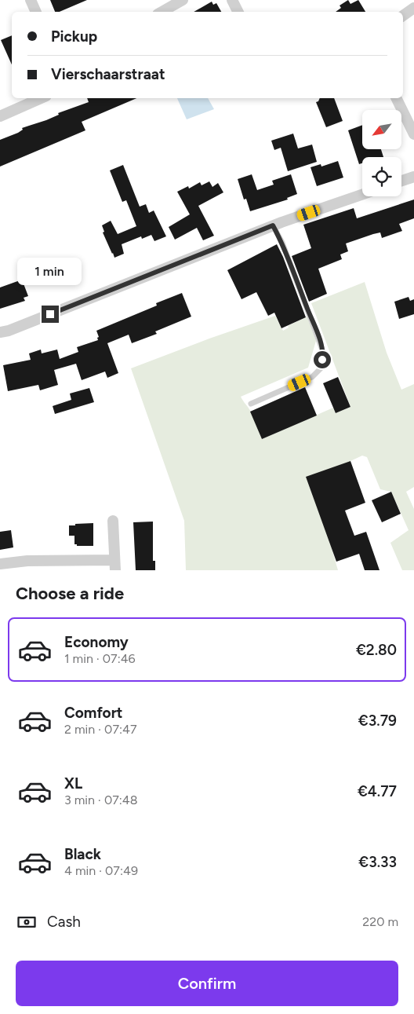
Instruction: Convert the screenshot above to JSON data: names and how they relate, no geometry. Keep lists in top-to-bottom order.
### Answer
{
  "north": "bottom left",
  "page": {
    "banner": ["Pickup", "Vierschaarstraat"],
    "bubble": "1 min",
    "heading": "Choose a ride",
    "list": [
      {
        "name": "Economy",
        "note": "1 min · 07:46",
        "value": "€2.80"
      },
      {
        "name": "Comfort",
        "note": "2 min · 07:47",
        "value": "€3.79"
      },
      {
        "name": "XL",
        "note": "3 min · 07:48",
        "value": "€4.77"
      },
      {
        "name": "Black",
        "note": "4 min · 07:49",
        "value": "€3.33"
      }
    ],
    "pay": ["Cash", "220 m"],
    "buttons": "Confirm"
  }
}
